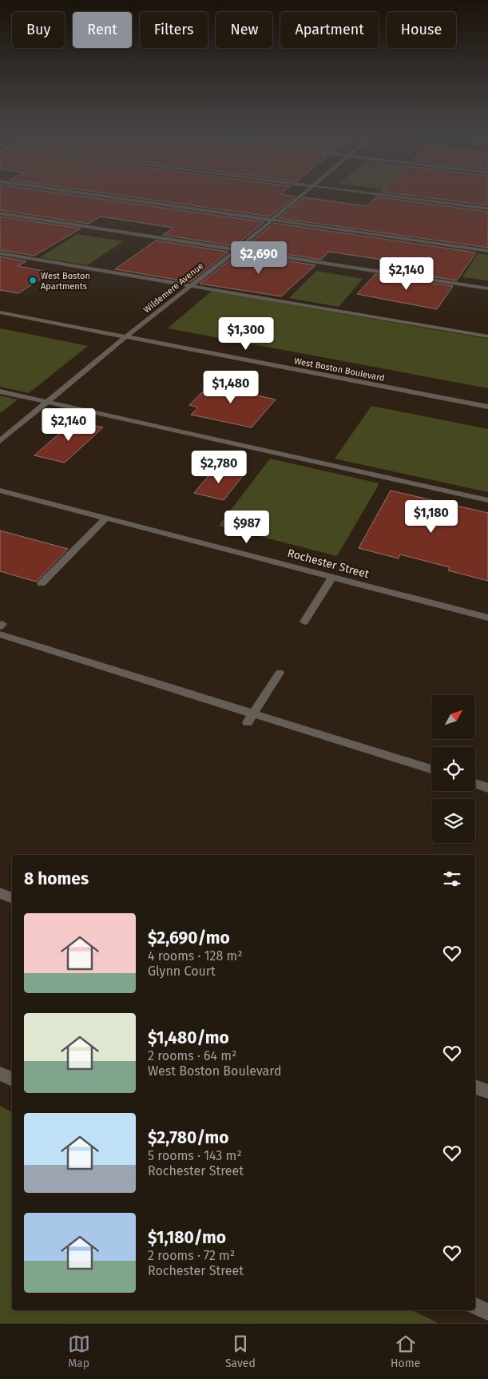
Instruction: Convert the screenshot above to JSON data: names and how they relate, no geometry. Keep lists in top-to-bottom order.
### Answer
{
  "streets": {
    "street": ["Wildemere Avenue", "West Boston Boulevard", "Rochester Street"]
  },
  "crossings": [
    ["Wildemere Avenue", "West Boston Boulevard"]
  ],
  "places": ["West Boston Apartments"],
  "north": "top right",
  "page": {
    "chip": [
      "Buy",
      "Rent",
      "Filters",
      "New",
      "Apartment",
      "House"
    ],
    "price": [
      "$2,690",
      "$2,140",
      "$1,300",
      "$1,480",
      "$2,140",
      "$2,780",
      "$1,180",
      "$987"
    ],
    "heading": "8 homes",
    "list": [
      {
        "name": "$2,690/mo",
        "note": "4 rooms · 128 m² · Glynn Court"
      },
      {
        "name": "$1,480/mo",
        "note": "2 rooms · 64 m² · West Boston Boulevard"
      },
      {
        "name": "$2,780/mo",
        "note": "5 rooms · 143 m² · Rochester Street"
      },
      {
        "name": "$1,180/mo",
        "note": "2 rooms · 72 m² · Rochester Street"
      }
    ],
    "tabs": ["Map", "Saved", "Home"]
  }
}
